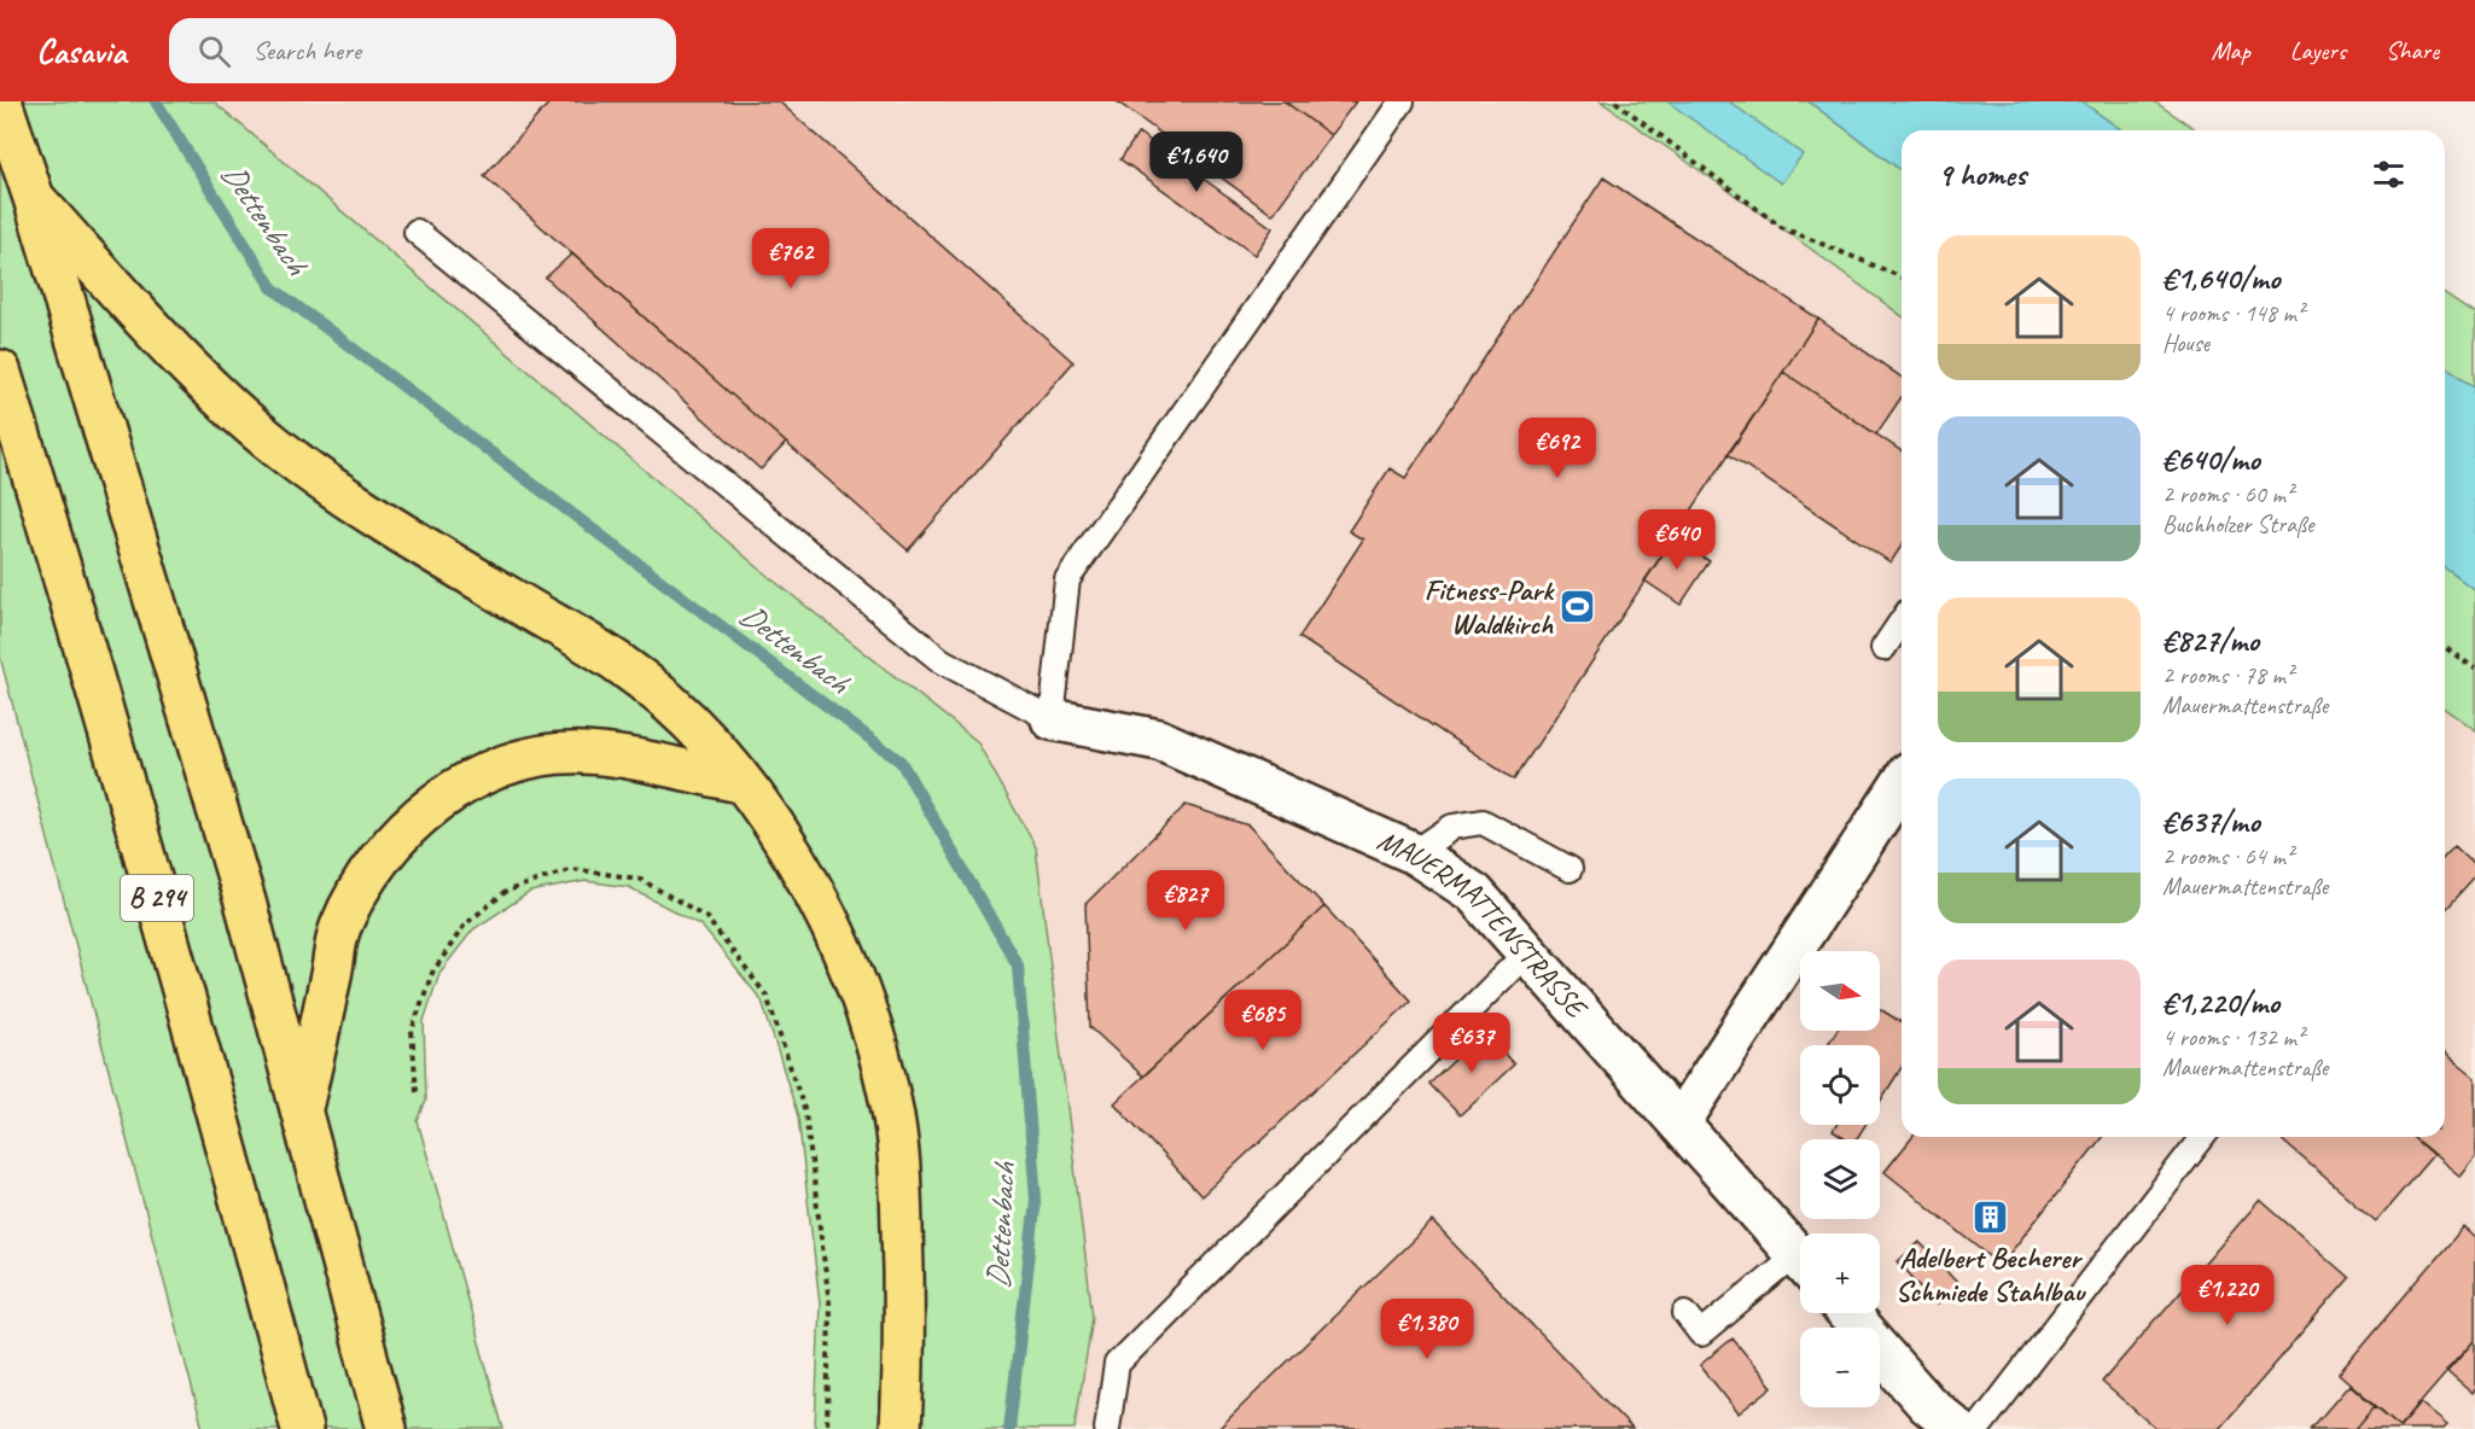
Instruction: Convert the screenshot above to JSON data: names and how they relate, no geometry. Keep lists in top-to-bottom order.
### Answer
{
  "streets": {
    "highway": ["B 294"],
    "street": ["MAUERMATTENSTRASSE"]
  },
  "water": ["Dettenbach"],
  "places": {
    "sports": ["Fitness-Park Waldkirch"],
    "building": ["Adelbert Becherer Schmiede Stahlbau"]
  },
  "north": "right",
  "page": {
    "header": "Casavia",
    "search": "Search here",
    "nav": ["Map", "Layers", "Share"],
    "heading": "9 homes",
    "price": [
      "€1,640",
      "€762",
      "€692",
      "€640",
      "€827",
      "€685",
      "€637",
      "€1,220",
      "€1,380"
    ],
    "list": [
      {
        "name": "€1,640/mo",
        "note": "4 rooms · 148 m² · House"
      },
      {
        "name": "€640/mo",
        "note": "2 rooms · 60 m² · Buchholzer Straße"
      },
      {
        "name": "€827/mo",
        "note": "2 rooms · 78 m² · Mauermattenstraße"
      },
      {
        "name": "€637/mo",
        "note": "2 rooms · 64 m² · Mauermattenstraße"
      },
      {
        "name": "€1,220/mo",
        "note": "4 rooms · 132 m² · Mauermattenstraße"
      }
    ],
    "map_buttons": ["+", "−"]
  }
}
